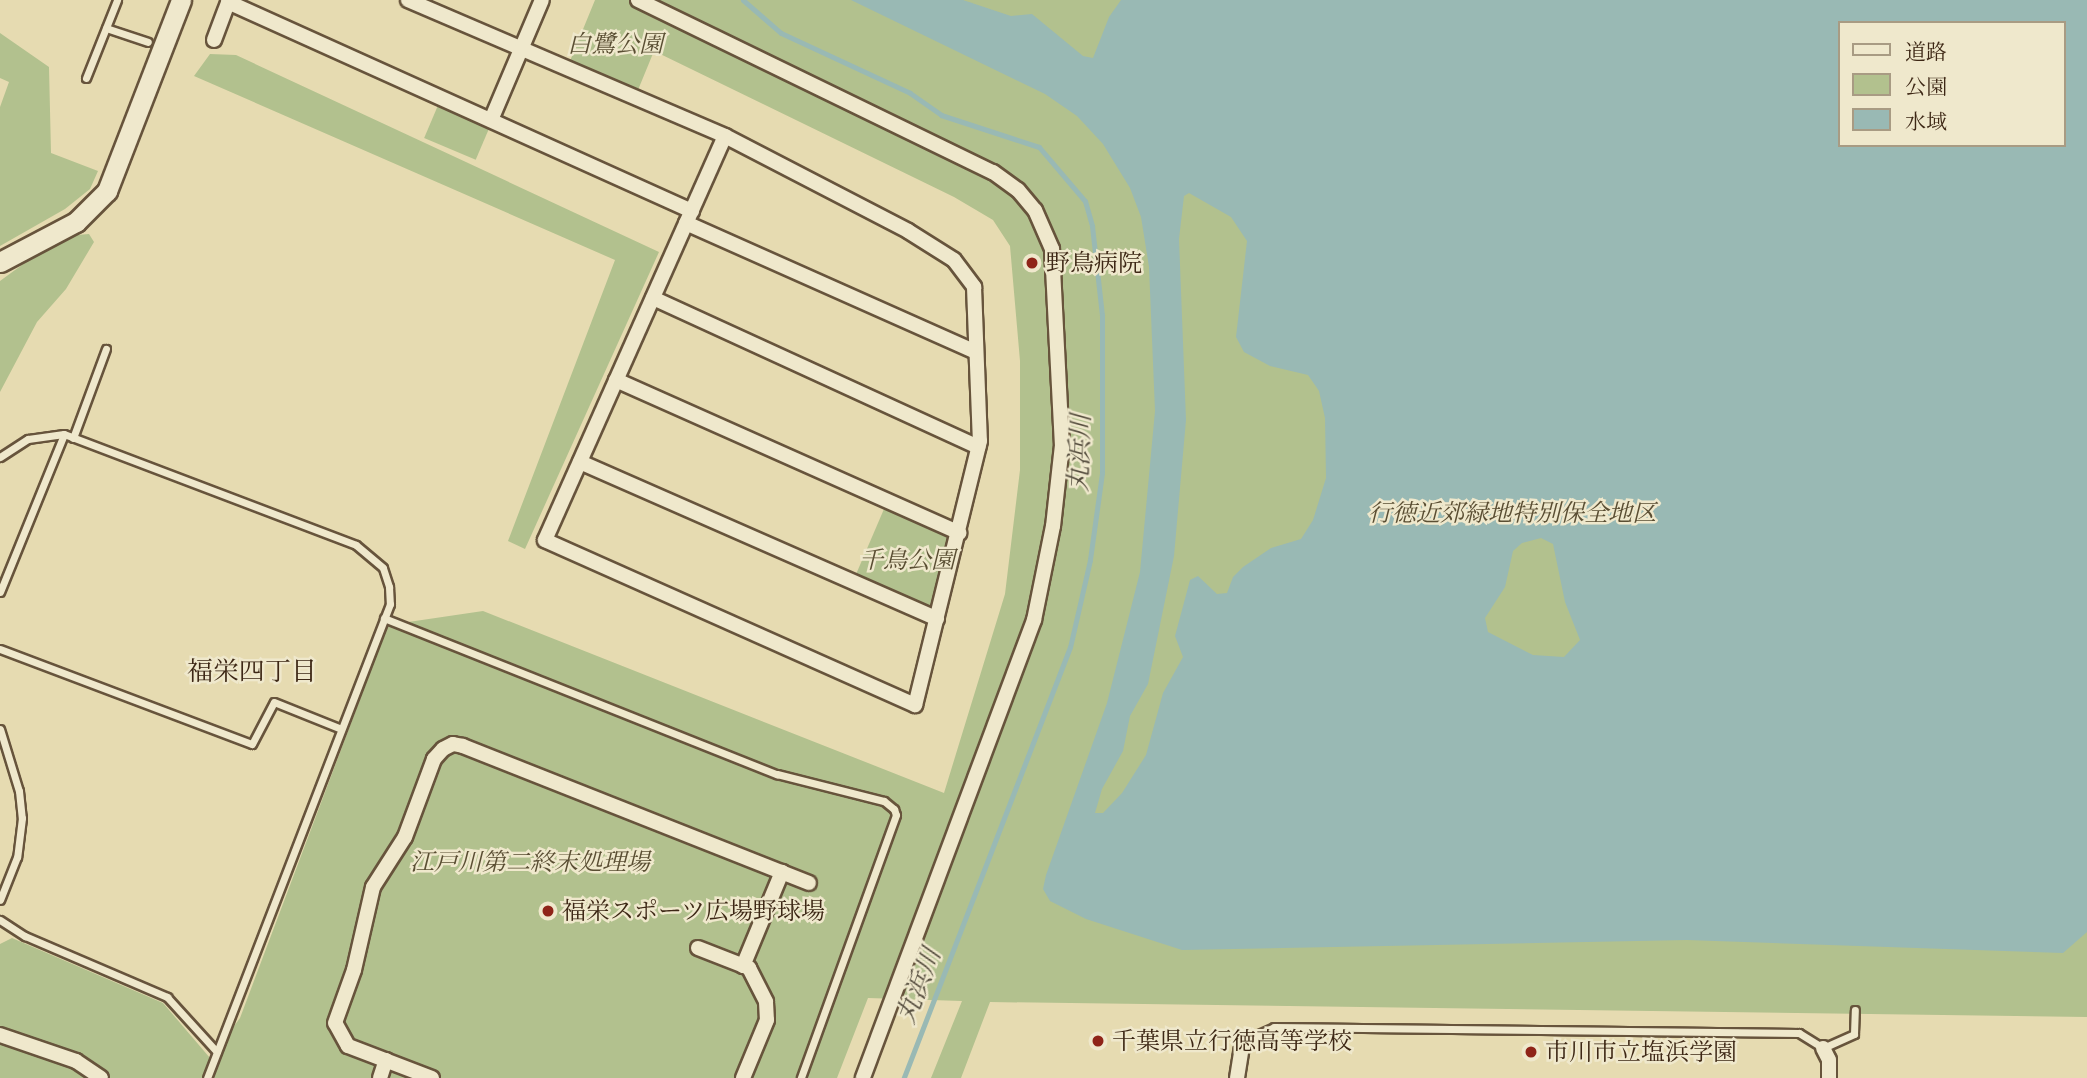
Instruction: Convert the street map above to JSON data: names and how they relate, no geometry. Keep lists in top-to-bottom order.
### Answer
{
  "districts": ["福栄四丁目"],
  "water": ["丸浜川"],
  "parks": [
    "白鷺公園",
    "行徳近郊緑地特別保全地区",
    "千鳥公園",
    "江戸川第二終末処理場"
  ],
  "places": [
    "野鳥病院",
    "福栄スポーツ広場野球場",
    "千葉県立行徳高等学校",
    "市川市立塩浜学園"
  ],
  "legend": ["道路", "公園", "水域"]
}
